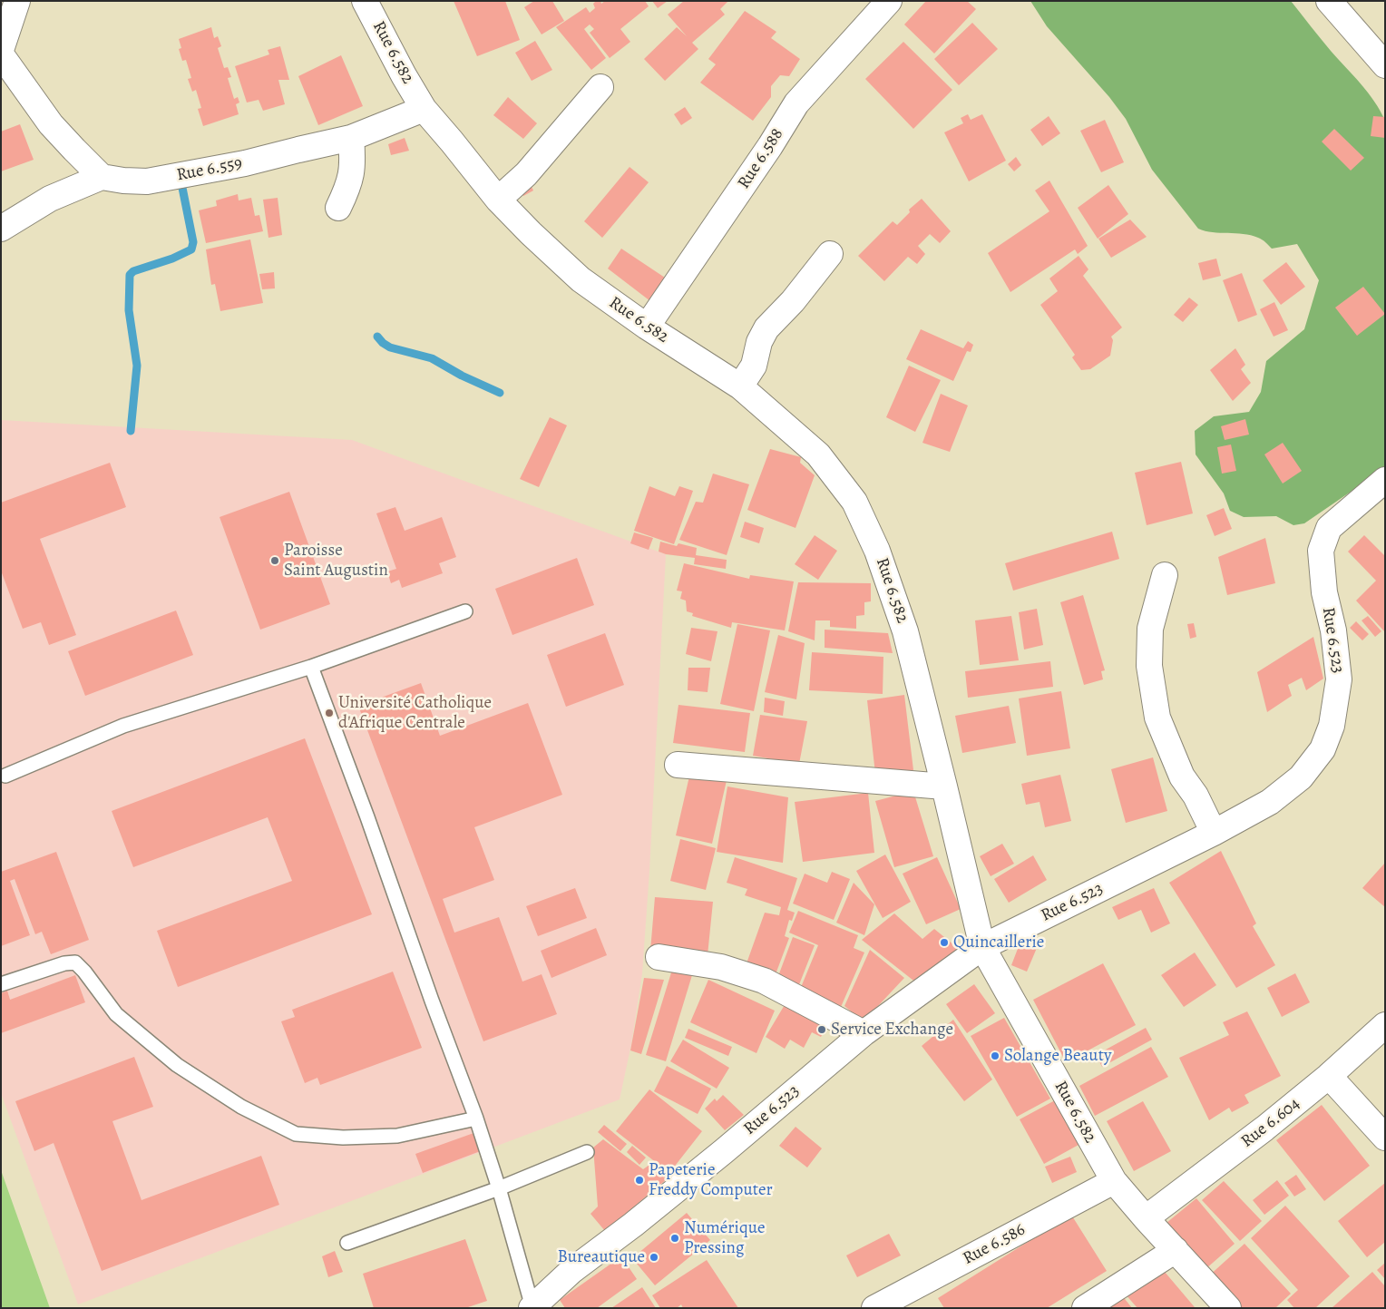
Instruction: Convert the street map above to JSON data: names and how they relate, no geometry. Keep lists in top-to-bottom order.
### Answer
{
  "streets": {
    "street": [
      "Rue 6.582",
      "Rue 6.588",
      "Rue 6.559",
      "Rue 6.523",
      "Rue 6.604",
      "Rue 6.586"
    ]
  },
  "crossings": [
    ["Rue 6.582", "Rue 6.588"],
    ["Rue 6.582", "Rue 6.559"],
    ["Rue 6.582", "Rue 6.523"],
    ["Rue 6.582", "Rue 6.604"],
    ["Rue 6.582", "Rue 6.586"]
  ],
  "places": [
    "Paroisse Saint Augustin",
    "Université Catholique d'Afrique Centrale",
    "Quincaillerie",
    "Service Exchange",
    "Solange Beauty",
    "Papeterie Freddy Computer",
    "Numérique Pressing",
    "Bureautique"
  ]
}
